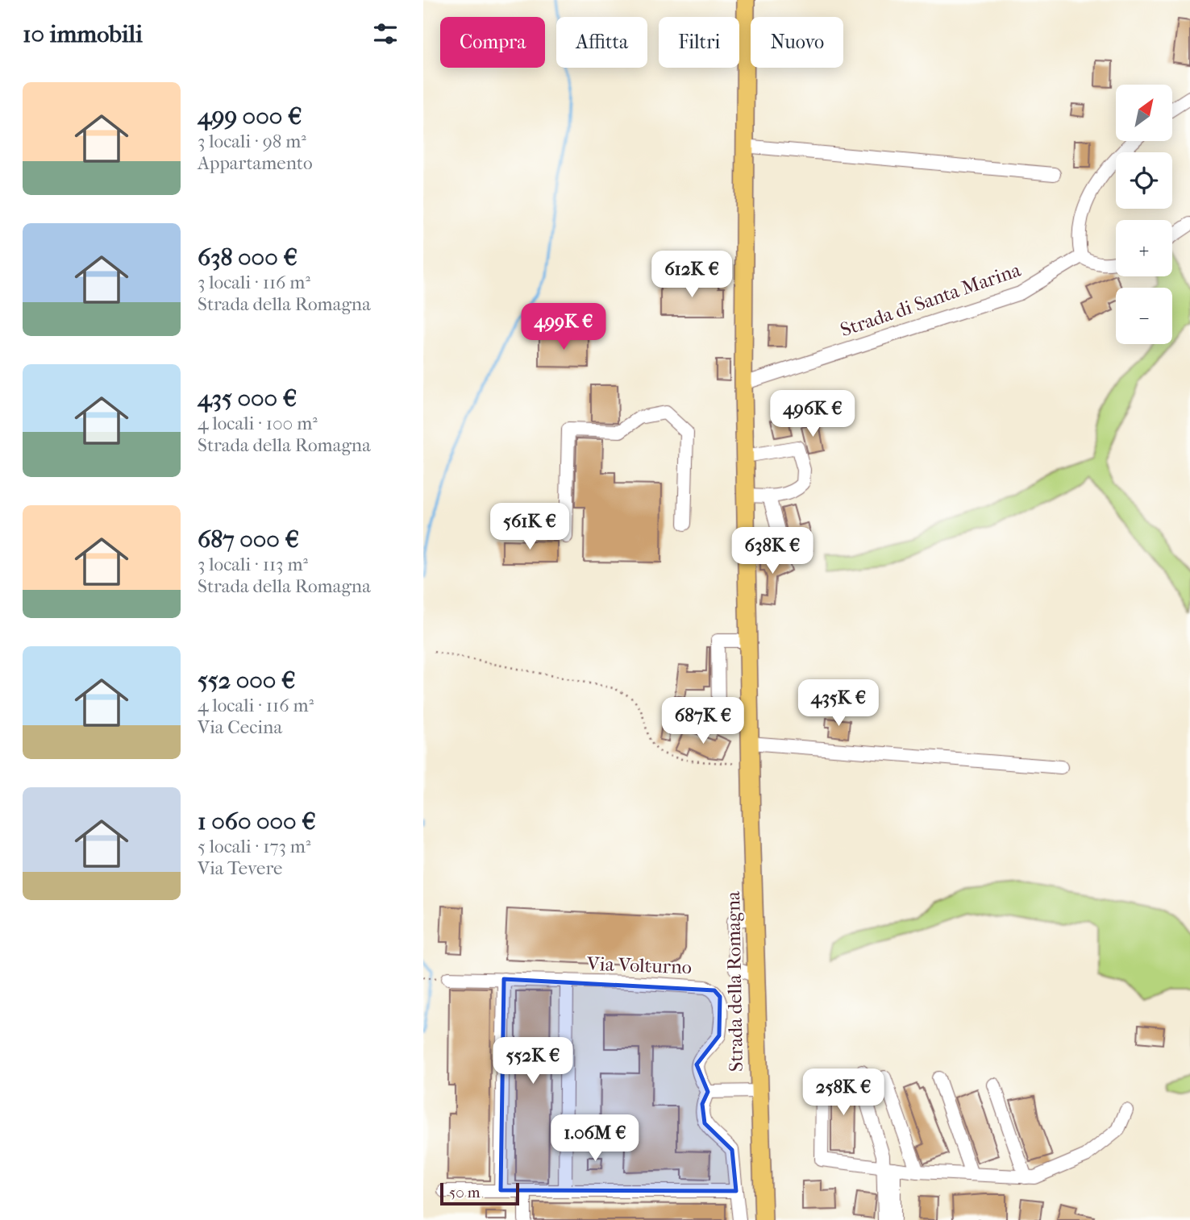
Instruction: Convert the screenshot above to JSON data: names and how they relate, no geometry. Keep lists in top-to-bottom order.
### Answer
{
  "streets": {
    "main road": ["Strada della Romagna"],
    "street": ["Strada di Santa Marina", "Via Volturno"]
  },
  "crossings": [
    ["Strada di Santa Marina", "Strada della Romagna"]
  ],
  "scale_bar": "50 m",
  "north": "top right",
  "page": {
    "heading": "10 immobili",
    "chip": [
      "Compra",
      "Affitta",
      "Filtri",
      "Nuovo"
    ],
    "list": [
      {
        "name": "499 000 €",
        "note": "3 locali · 98 m² · Appartamento"
      },
      {
        "name": "638 000 €",
        "note": "3 locali · 116 m² · Strada della Romagna"
      },
      {
        "name": "435 000 €",
        "note": "4 locali · 100 m² · Strada della Romagna"
      },
      {
        "name": "687 000 €",
        "note": "3 locali · 113 m² · Strada della Romagna"
      },
      {
        "name": "552 000 €",
        "note": "4 locali · 116 m² · Via Cecina"
      },
      {
        "name": "1 060 000 €",
        "note": "5 locali · 173 m² · Via Tevere"
      }
    ],
    "map_buttons": ["+", "−"],
    "price": [
      "612K €",
      "499K €",
      "496K €",
      "561K €",
      "638K €",
      "435K €",
      "687K €",
      "552K €",
      "258K €",
      "1.06M €"
    ],
    "scale": "50 m"
  }
}
